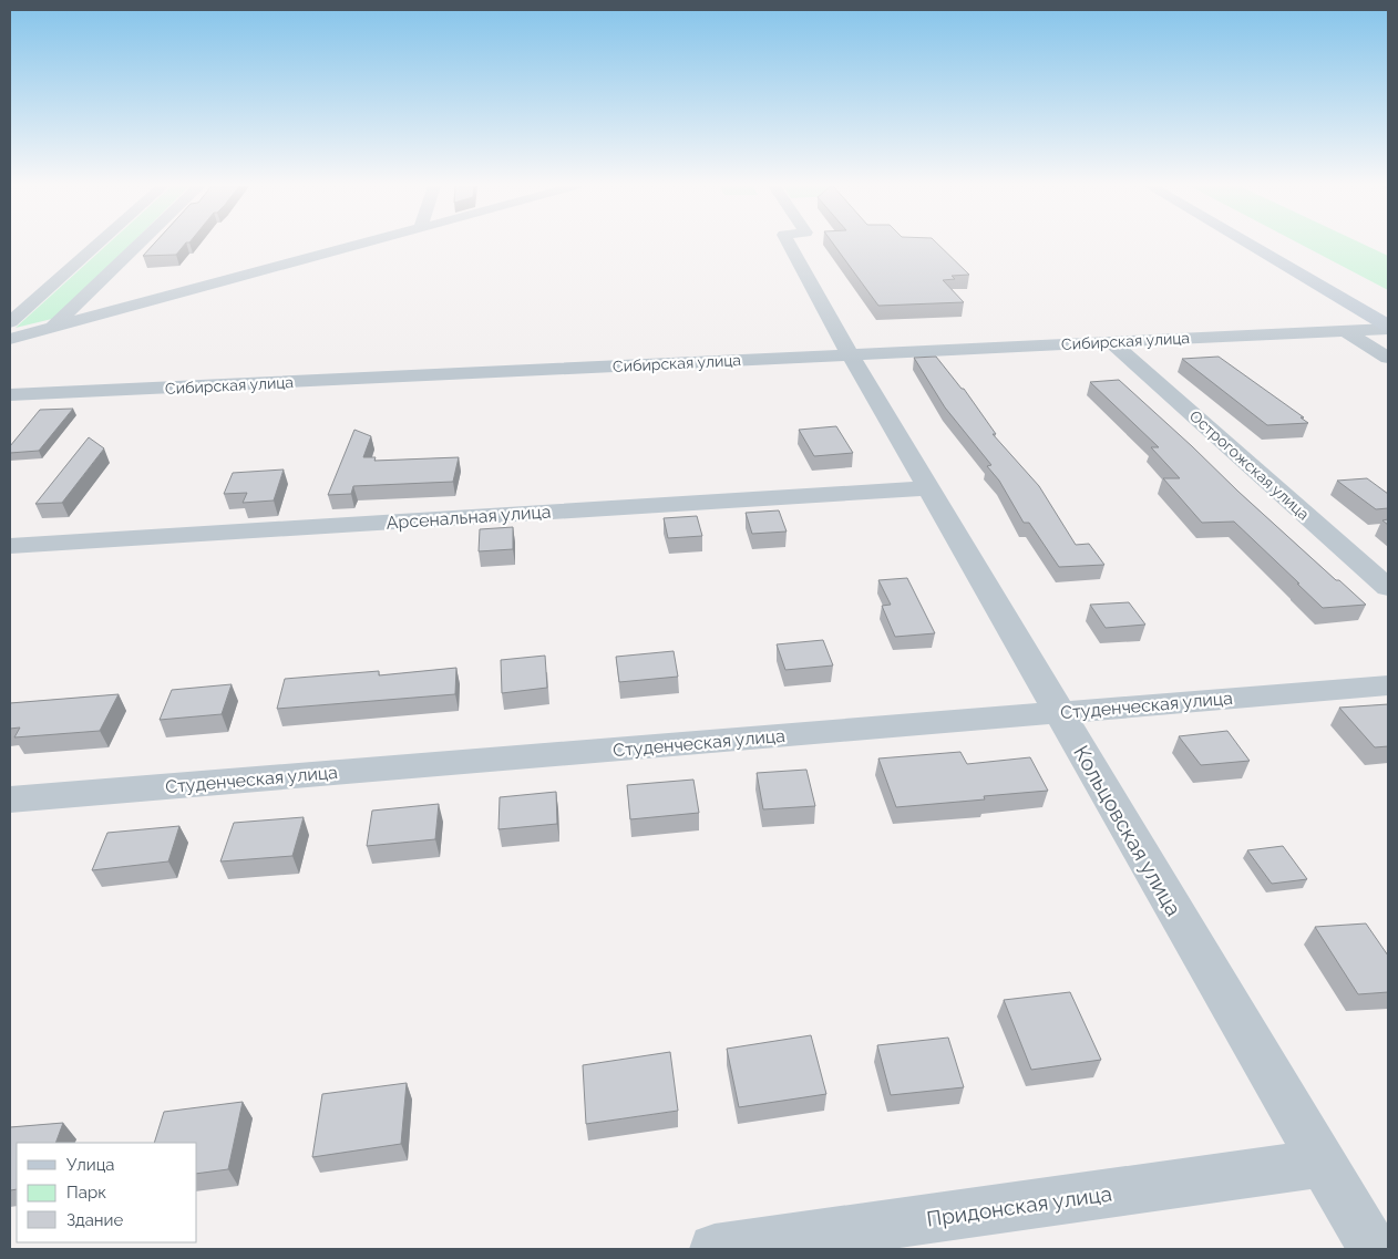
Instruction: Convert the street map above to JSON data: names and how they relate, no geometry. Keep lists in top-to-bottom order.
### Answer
{
  "streets": {
    "street": [
      "Сибирская улица",
      "Острогожская улица",
      "Арсенальная улица",
      "Студенческая улица",
      "Кольцовская улица",
      "Придонская улица"
    ]
  },
  "crossings": [
    ["Сибирская улица", "Острогожская улица"],
    ["Сибирская улица", "Кольцовская улица"],
    ["Арсенальная улица", "Кольцовская улица"],
    ["Студенческая улица", "Кольцовская улица"],
    ["Кольцовская улица", "Придонская улица"]
  ],
  "legend": ["Улица", "Парк", "Здание"]
}
